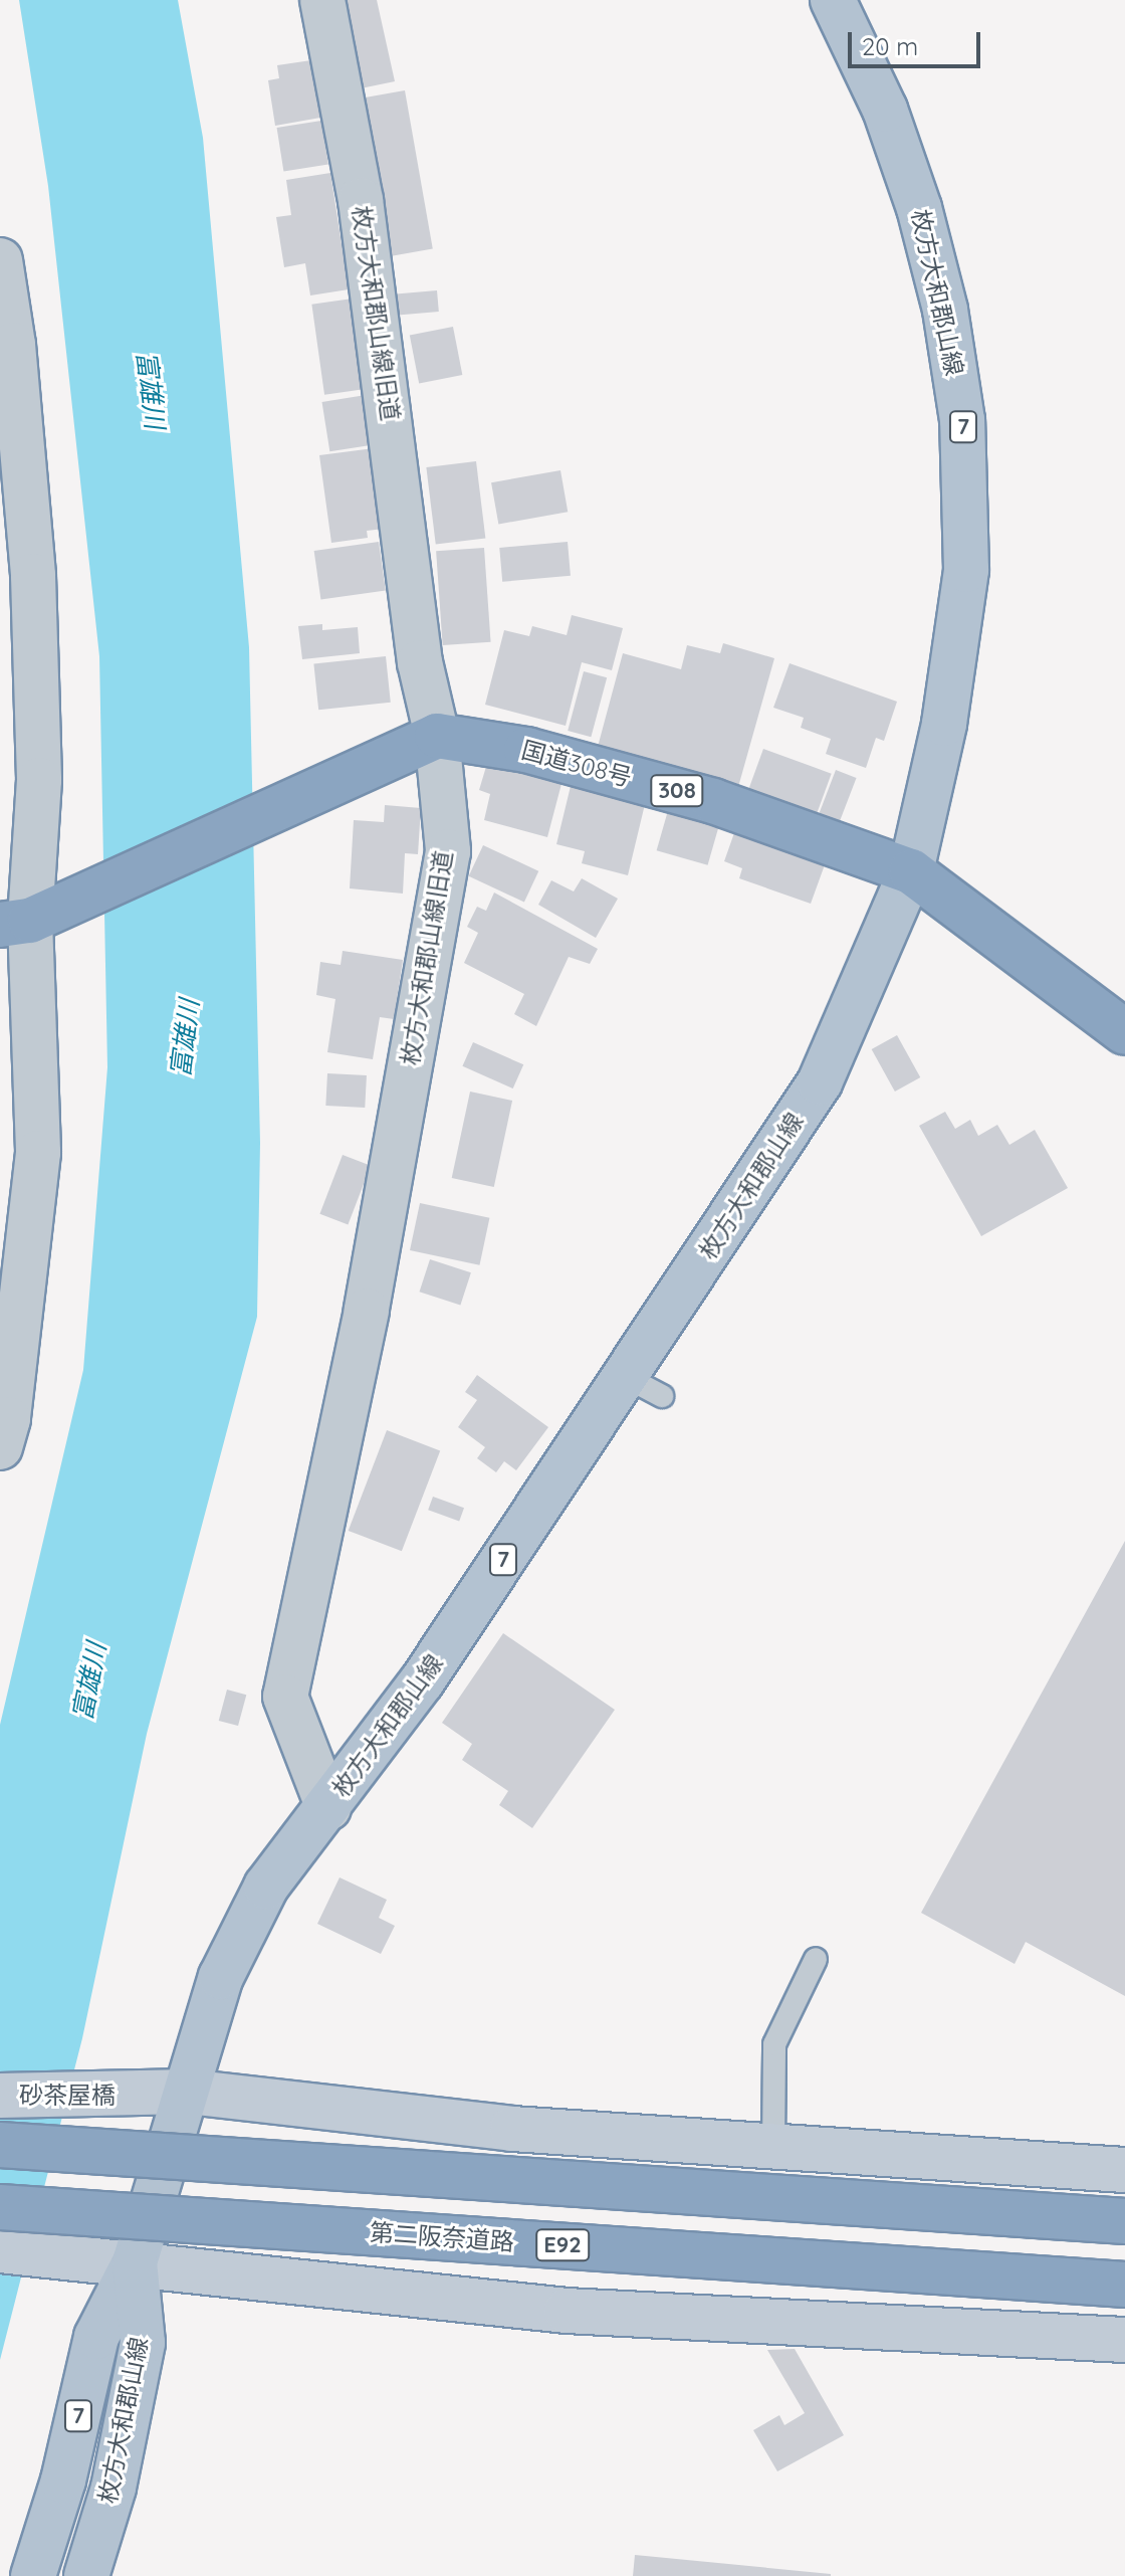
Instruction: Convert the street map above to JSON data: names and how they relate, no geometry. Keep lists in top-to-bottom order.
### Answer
{
  "streets": {
    "highway": [
      "国道308号",
      "308",
      "第二阪奈道路",
      "E92"
    ],
    "main road": ["枚方大和郡山線", "7"],
    "street": ["枚方大和郡山線旧道", "砂茶屋橋"]
  },
  "crossings": [
    ["枚方大和郡山線", "枚方大和郡山線旧道"],
    ["枚方大和郡山線", "国道308号"],
    ["枚方大和郡山線", "砂茶屋橋"],
    ["枚方大和郡山線旧道", "国道308号"]
  ],
  "water": ["富雄川"],
  "scale_bar": "20 m"
}
